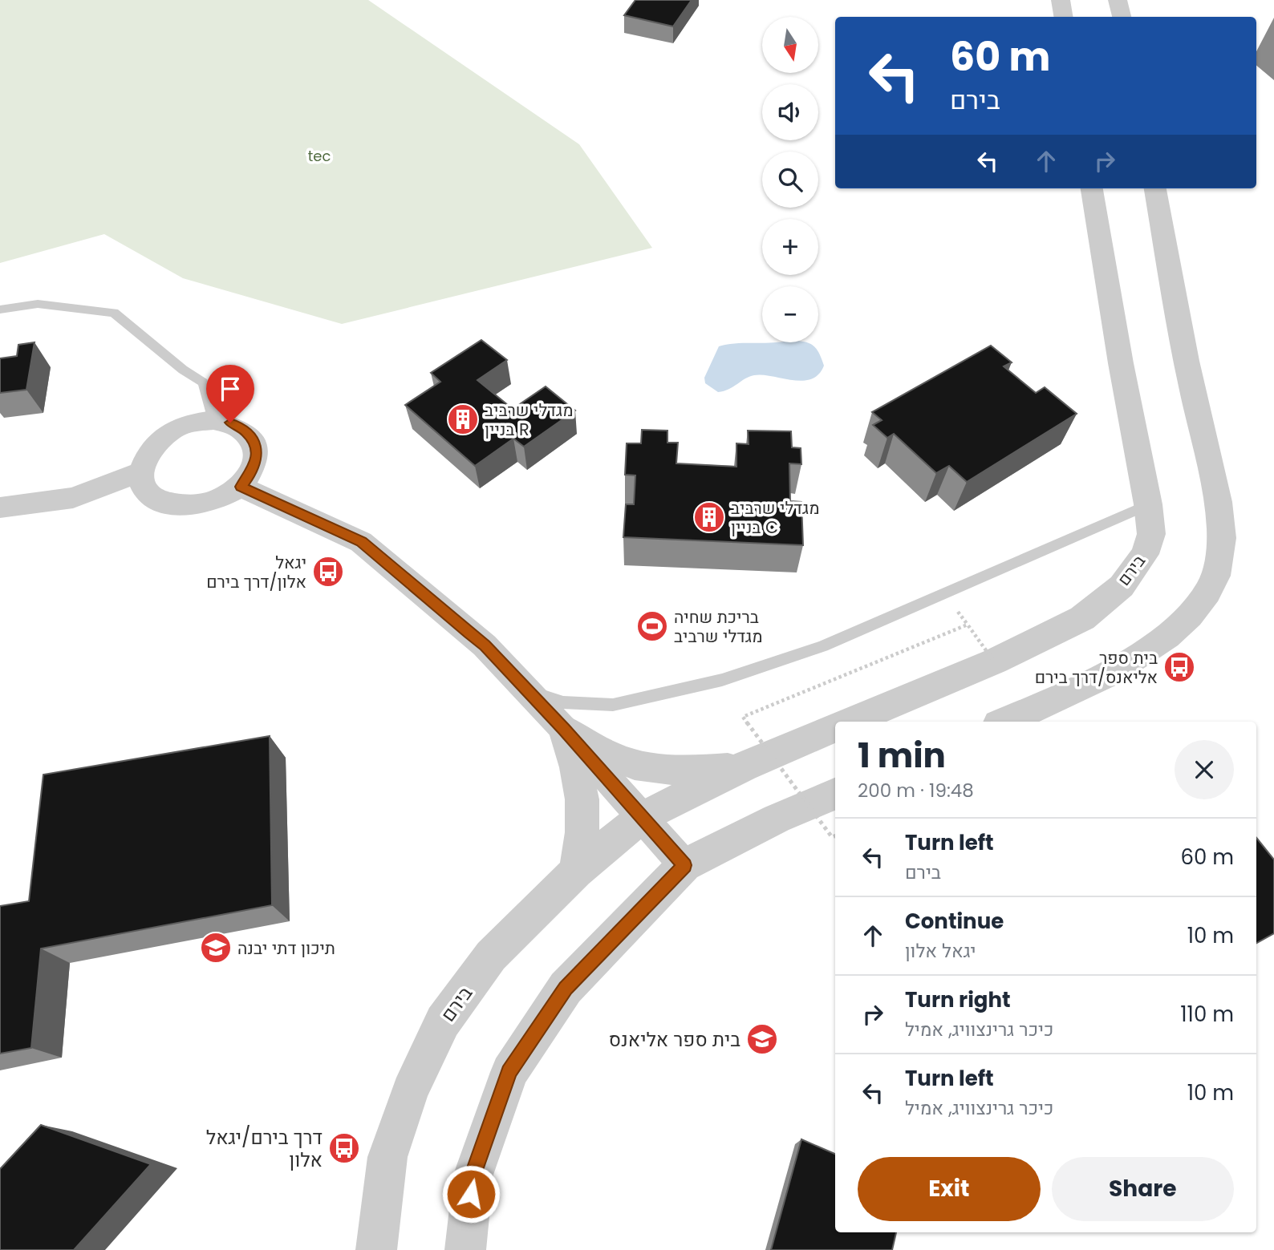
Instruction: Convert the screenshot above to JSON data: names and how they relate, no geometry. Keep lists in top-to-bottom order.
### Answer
{
  "streets": {
    "street": ["בירם"]
  },
  "parks": ["tec"],
  "places": {
    "building": ["מגדלי שרביב בניין R", "מגדלי שרביב בניין C"],
    "bus stop": ["יגאל אלון/דרך בירם", "בית ספר אליאנס/דרך בירם", "דרך בירם/יגאל אלון"],
    "sports": ["בריכת שחיה מגדלי שרביב"],
    "school or university": ["תיכון דתי יבנה", "בית ספר אליאנס"]
  },
  "north": "bottom",
  "page": {
    "map_buttons": ["+", "−"],
    "turn": ["60 m", "בירם"],
    "heading": ["1 min", "200 m · 19:48"],
    "list": [
      {
        "name": "Turn left",
        "note": "בירם",
        "value": "60 m"
      },
      {
        "name": "Continue",
        "note": "יגאל אלון",
        "value": "10 m"
      },
      {
        "name": "Turn right",
        "note": "כיכר גרינצוויג, אמיל",
        "value": "110 m"
      },
      {
        "name": "Turn left",
        "note": "כיכר גרינצוויג, אמיל",
        "value": "10 m"
      }
    ],
    "buttons": ["Exit", "Share"]
  }
}
